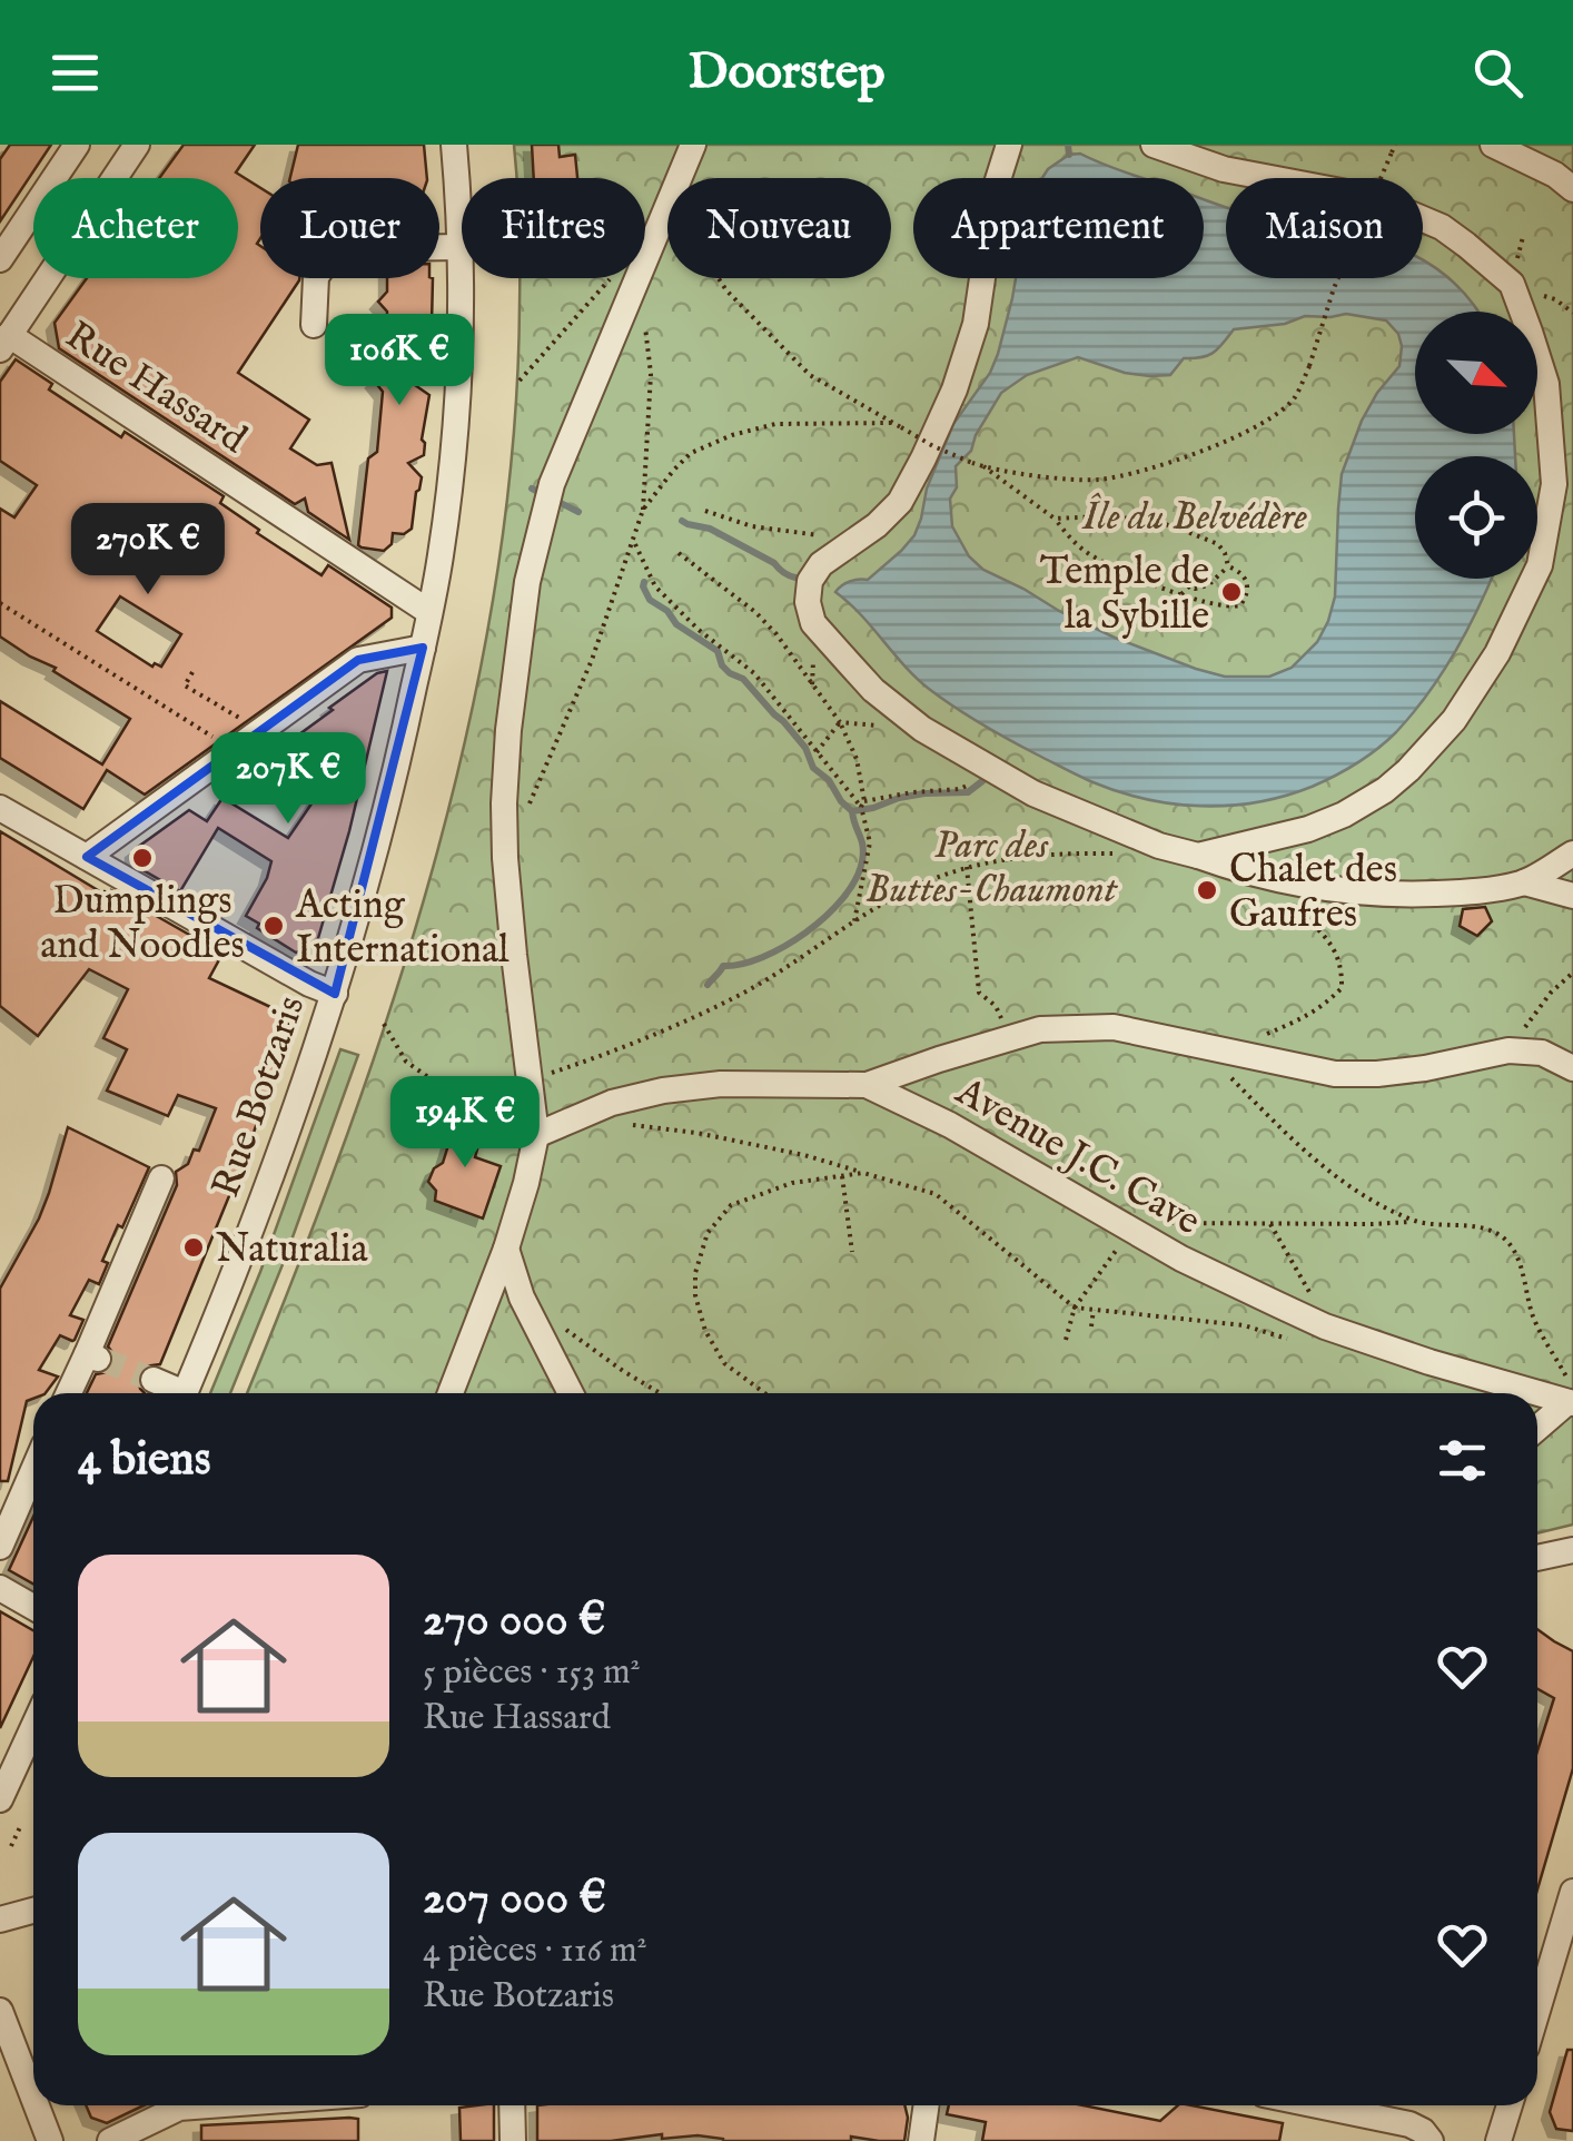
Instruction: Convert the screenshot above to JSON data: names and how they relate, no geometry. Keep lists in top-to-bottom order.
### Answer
{
  "streets": {
    "street": ["Rue Hassard", "Rue Botzaris", "Avenue J.C. Cave"]
  },
  "crossings": [
    ["Rue Hassard", "Rue Botzaris"]
  ],
  "parks": ["Île du Belvédère", "Parc des Buttes-Chaumont"],
  "places": [
    "Temple de la Sybille",
    "Dumplings and Noodles",
    "Chalet des Gaufres",
    "Acting International",
    "Naturalia"
  ],
  "north": "bottom right",
  "page": {
    "header": "Doorstep",
    "chip": [
      "Acheter",
      "Louer",
      "Filtres",
      "Nouveau",
      "Appartement",
      "Maison"
    ],
    "price": [
      "106K €",
      "270K €",
      "207K €",
      "194K €"
    ],
    "heading": "4 biens",
    "list": [
      {
        "name": "270 000 €",
        "note": "5 pièces · 153 m² · Rue Hassard"
      },
      {
        "name": "207 000 €",
        "note": "4 pièces · 116 m² · Rue Botzaris"
      }
    ]
  }
}
